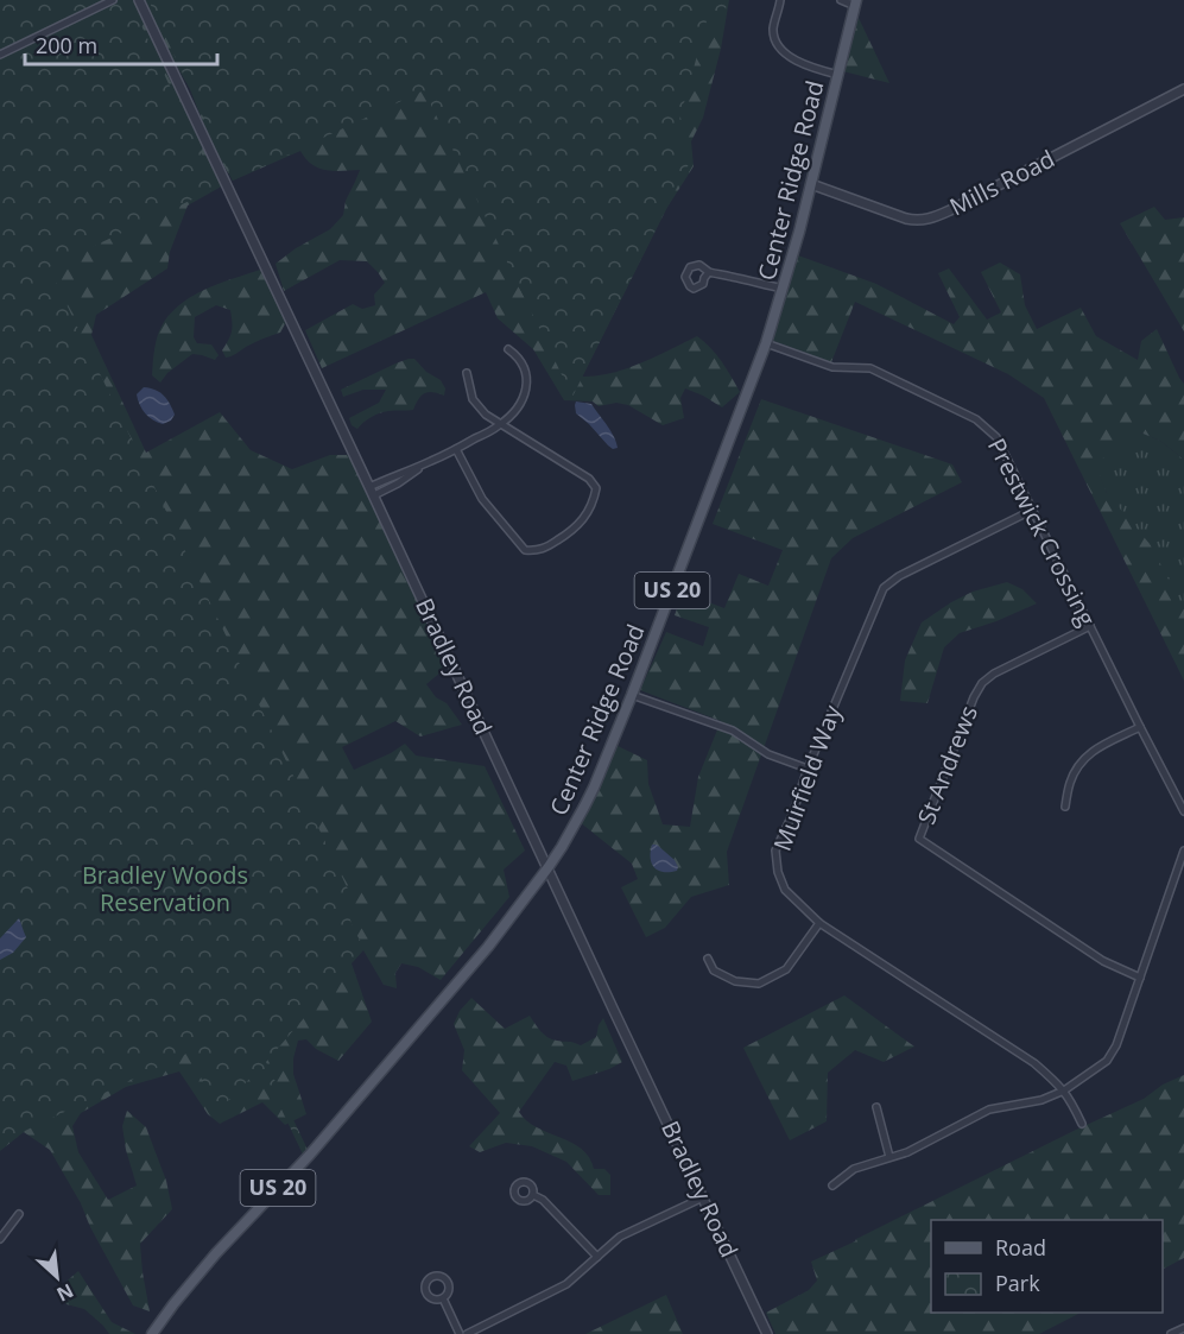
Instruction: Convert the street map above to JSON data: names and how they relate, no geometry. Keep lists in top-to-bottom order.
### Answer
{
  "streets": {
    "main road": ["Center Ridge Road", "US 20"],
    "street": [
      "Mills Road",
      "Prestwick Crossing",
      "Bradley Road",
      "St Andrews",
      "Muirfield Way"
    ]
  },
  "crossings": [
    ["Center Ridge Road", "Mills Road"],
    ["Center Ridge Road", "Prestwick Crossing"],
    ["Center Ridge Road", "Bradley Road"],
    ["Prestwick Crossing", "St Andrews"],
    ["Prestwick Crossing", "Muirfield Way"]
  ],
  "parks": ["Bradley Woods Reservation"],
  "legend": ["Road", "Park"],
  "scale_bar": "200 m",
  "north": "bottom right"
}
